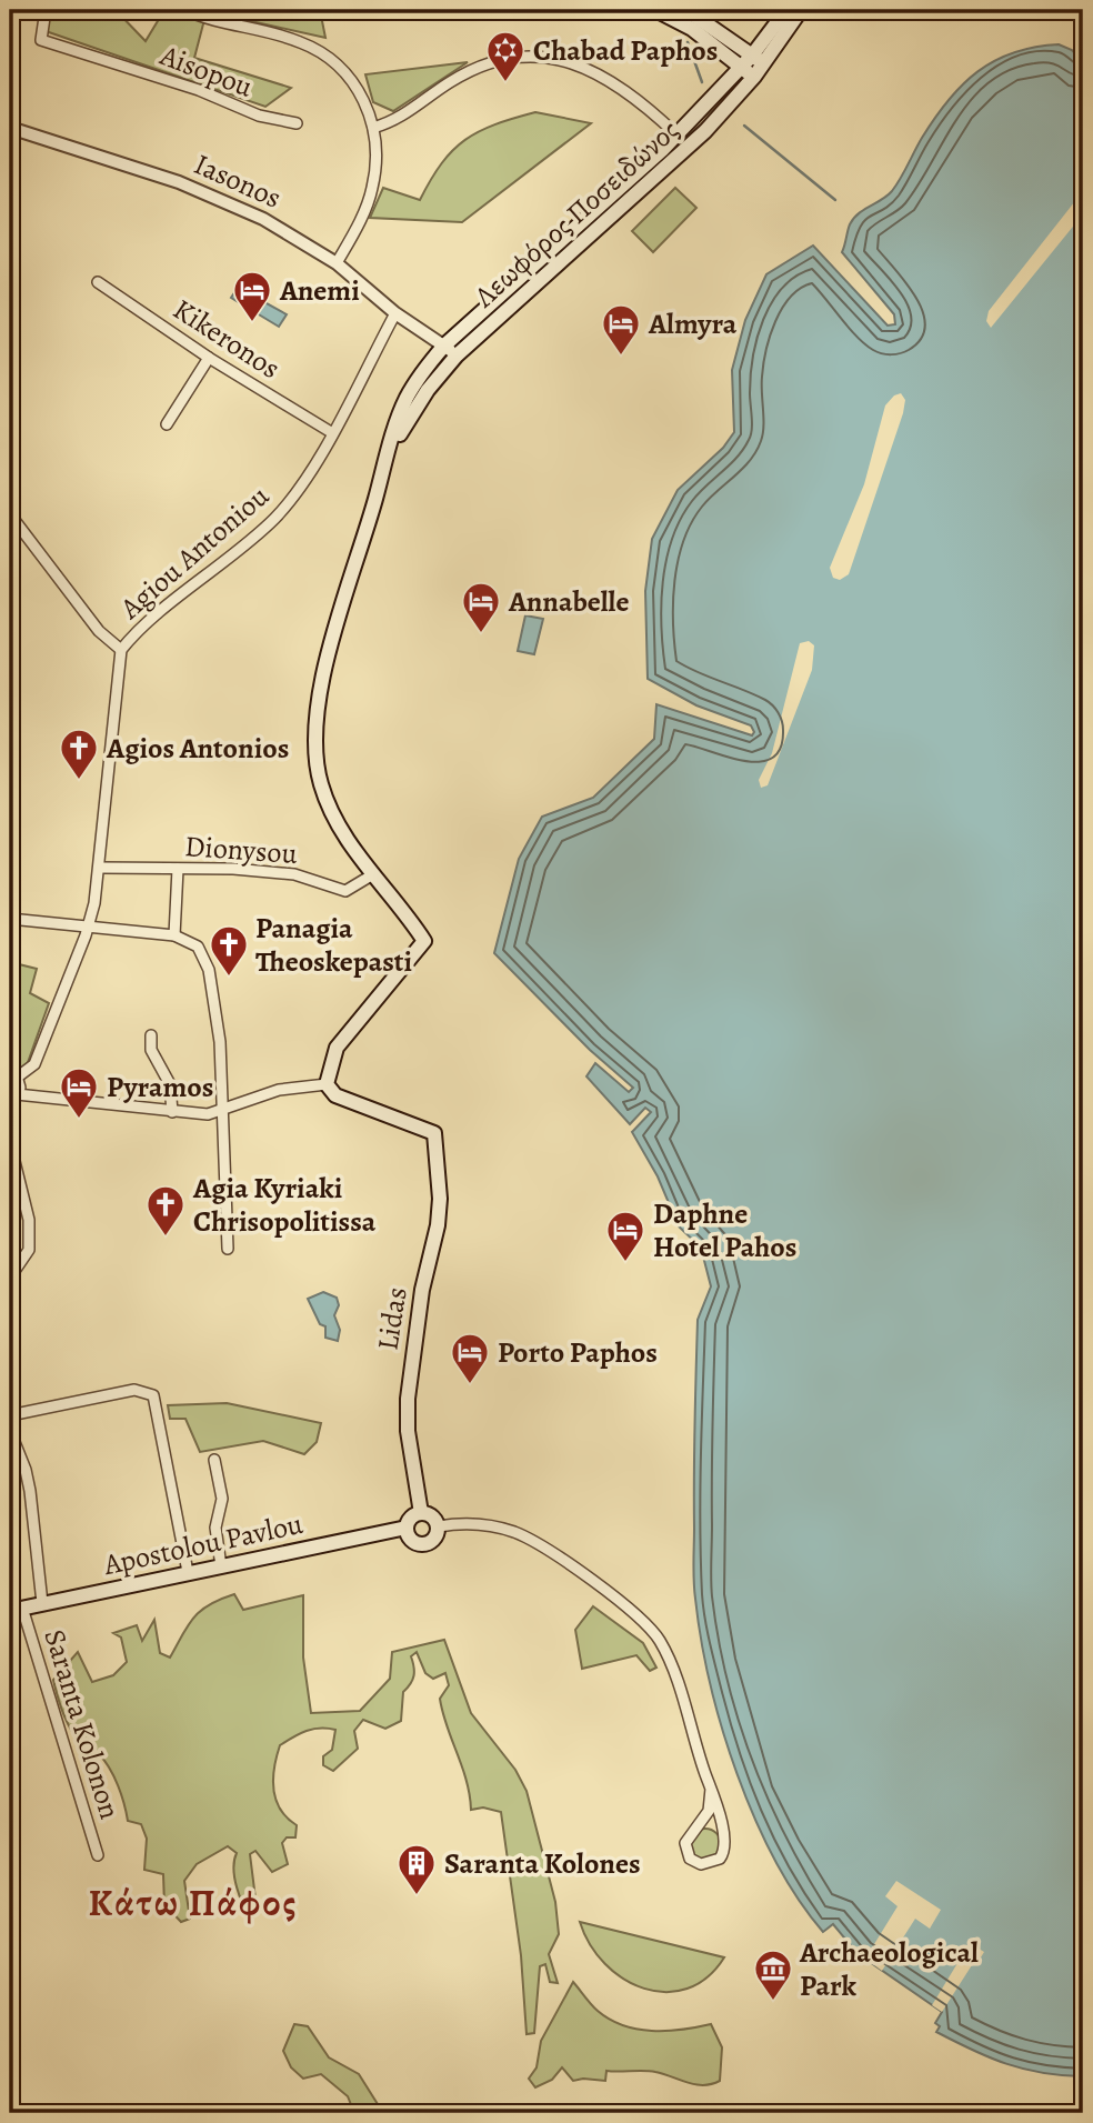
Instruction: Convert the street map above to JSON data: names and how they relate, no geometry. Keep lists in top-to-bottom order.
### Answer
{
  "streets": {
    "main road": ["Λεωφόρος Ποσειδώνος", "Lidas", "Apostolou Pavlou"],
    "street": [
      "Aisopou",
      "Iasonos",
      "Kikeronos",
      "Agiou Antoniou",
      "Dionysou",
      "Saranta Kolonon"
    ]
  },
  "crossings": [
    ["Iasonos", "Λεωφόρος Ποσειδώνος"],
    ["Iasonos", "Agiou Antoniou"],
    ["Λεωφόρος Ποσειδώνος", "Dionysou"],
    ["Λεωφόρος Ποσειδώνος", "Lidas"],
    ["Kikeronos", "Agiou Antoniou"],
    ["Agiou Antoniou", "Dionysou"],
    ["Lidas", "Apostolou Pavlou"],
    ["Apostolou Pavlou", "Saranta Kolonon"]
  ],
  "districts": ["Κάτω Πάφος"],
  "places": {
    "synagogue": ["Chabad Paphos"],
    "hotel": [
      "Anemi",
      "Almyra",
      "Annabelle",
      "Pyramos",
      "Daphne Hotel Pahos",
      "Porto Paphos"
    ],
    "church": ["Agios Antonios", "Panagia Theoskepasti", "Agia Kyriaki Chrisopolitissa"],
    "building": ["Saranta Kolones"],
    "museum": ["Archaeological Park"]
  }
}
